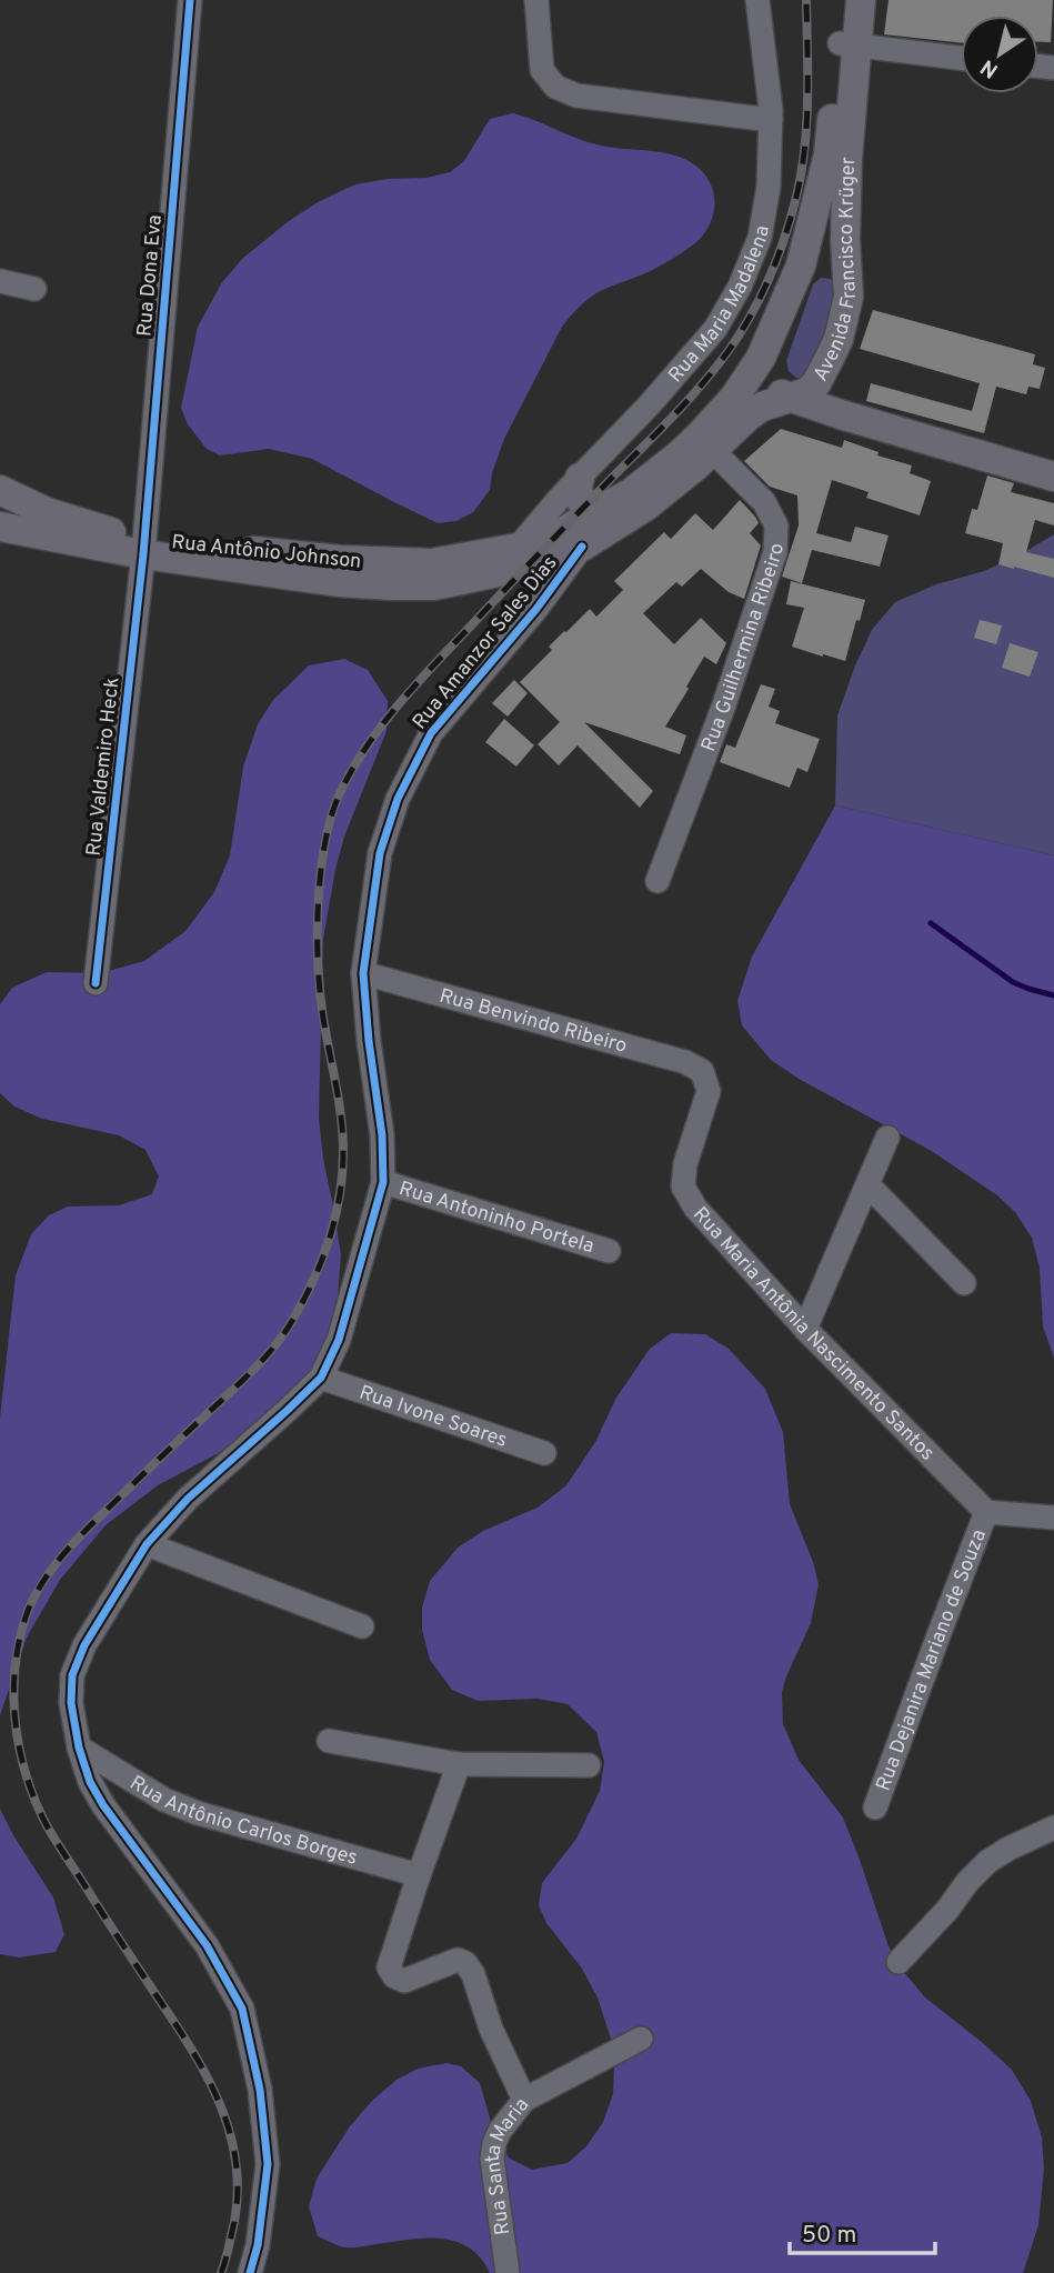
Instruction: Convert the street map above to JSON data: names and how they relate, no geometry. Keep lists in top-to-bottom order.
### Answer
{
  "streets": {
    "main road": ["Avenida Francisco Krüger", "Rua Antônio Johnson"],
    "street": [
      "Rua Dona Eva",
      "Rua Maria Madalena",
      "Rua Amanzor Sales Dias",
      "Rua Guilhermina Ribeiro",
      "Rua Valdemiro Heck",
      "Rua Benvindo Ribeiro",
      "Rua Antoninho Portela",
      "Rua Maria Antônia Nascimento Santos",
      "Rua Ivone Soares",
      "Rua Dejanira Mariano de Souza",
      "Rua Antônio Carlos Borges",
      "Rua Santa Maria"
    ]
  },
  "crossings": [
    ["Avenida Francisco Krüger", "Rua Maria Madalena"],
    ["Avenida Francisco Krüger", "Rua Antônio Johnson"],
    ["Avenida Francisco Krüger", "Rua Amanzor Sales Dias"],
    ["Avenida Francisco Krüger", "Rua Guilhermina Ribeiro"],
    ["Rua Dona Eva", "Rua Antônio Johnson"],
    ["Rua Dona Eva", "Rua Valdemiro Heck"],
    ["Rua Maria Madalena", "Rua Antônio Johnson"],
    ["Rua Maria Madalena", "Rua Amanzor Sales Dias"],
    ["Rua Antônio Johnson", "Rua Amanzor Sales Dias"],
    ["Rua Antônio Johnson", "Rua Valdemiro Heck"],
    ["Rua Amanzor Sales Dias", "Rua Benvindo Ribeiro"],
    ["Rua Amanzor Sales Dias", "Rua Antoninho Portela"],
    ["Rua Amanzor Sales Dias", "Rua Ivone Soares"],
    ["Rua Amanzor Sales Dias", "Rua Antônio Carlos Borges"],
    ["Rua Benvindo Ribeiro", "Rua Maria Antônia Nascimento Santos"],
    ["Rua Maria Antônia Nascimento Santos", "Rua Dejanira Mariano de Souza"]
  ],
  "scale_bar": "50 m",
  "north": "bottom left"
}
